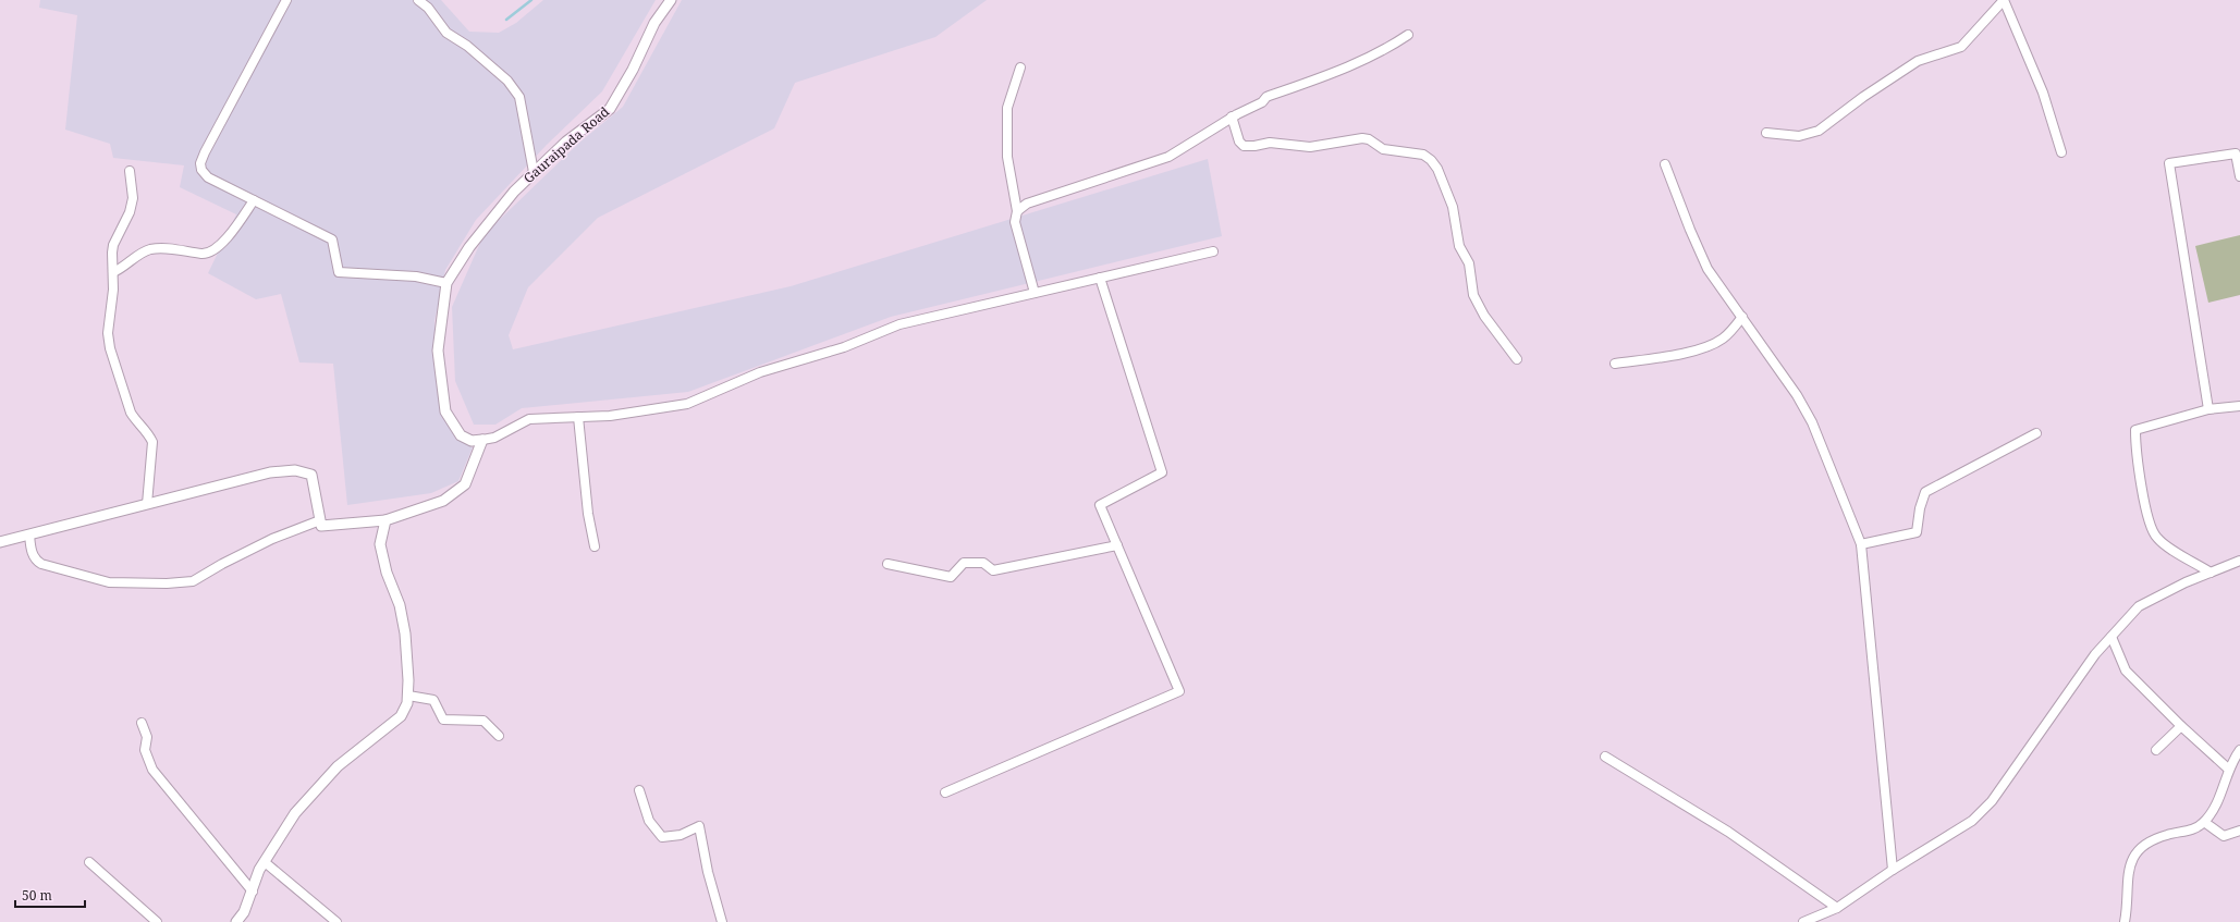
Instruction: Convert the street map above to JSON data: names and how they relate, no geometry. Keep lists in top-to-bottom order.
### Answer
{
  "streets": {
    "street": ["Gauraipada Road"]
  },
  "scale_bar": "50 m"
}
